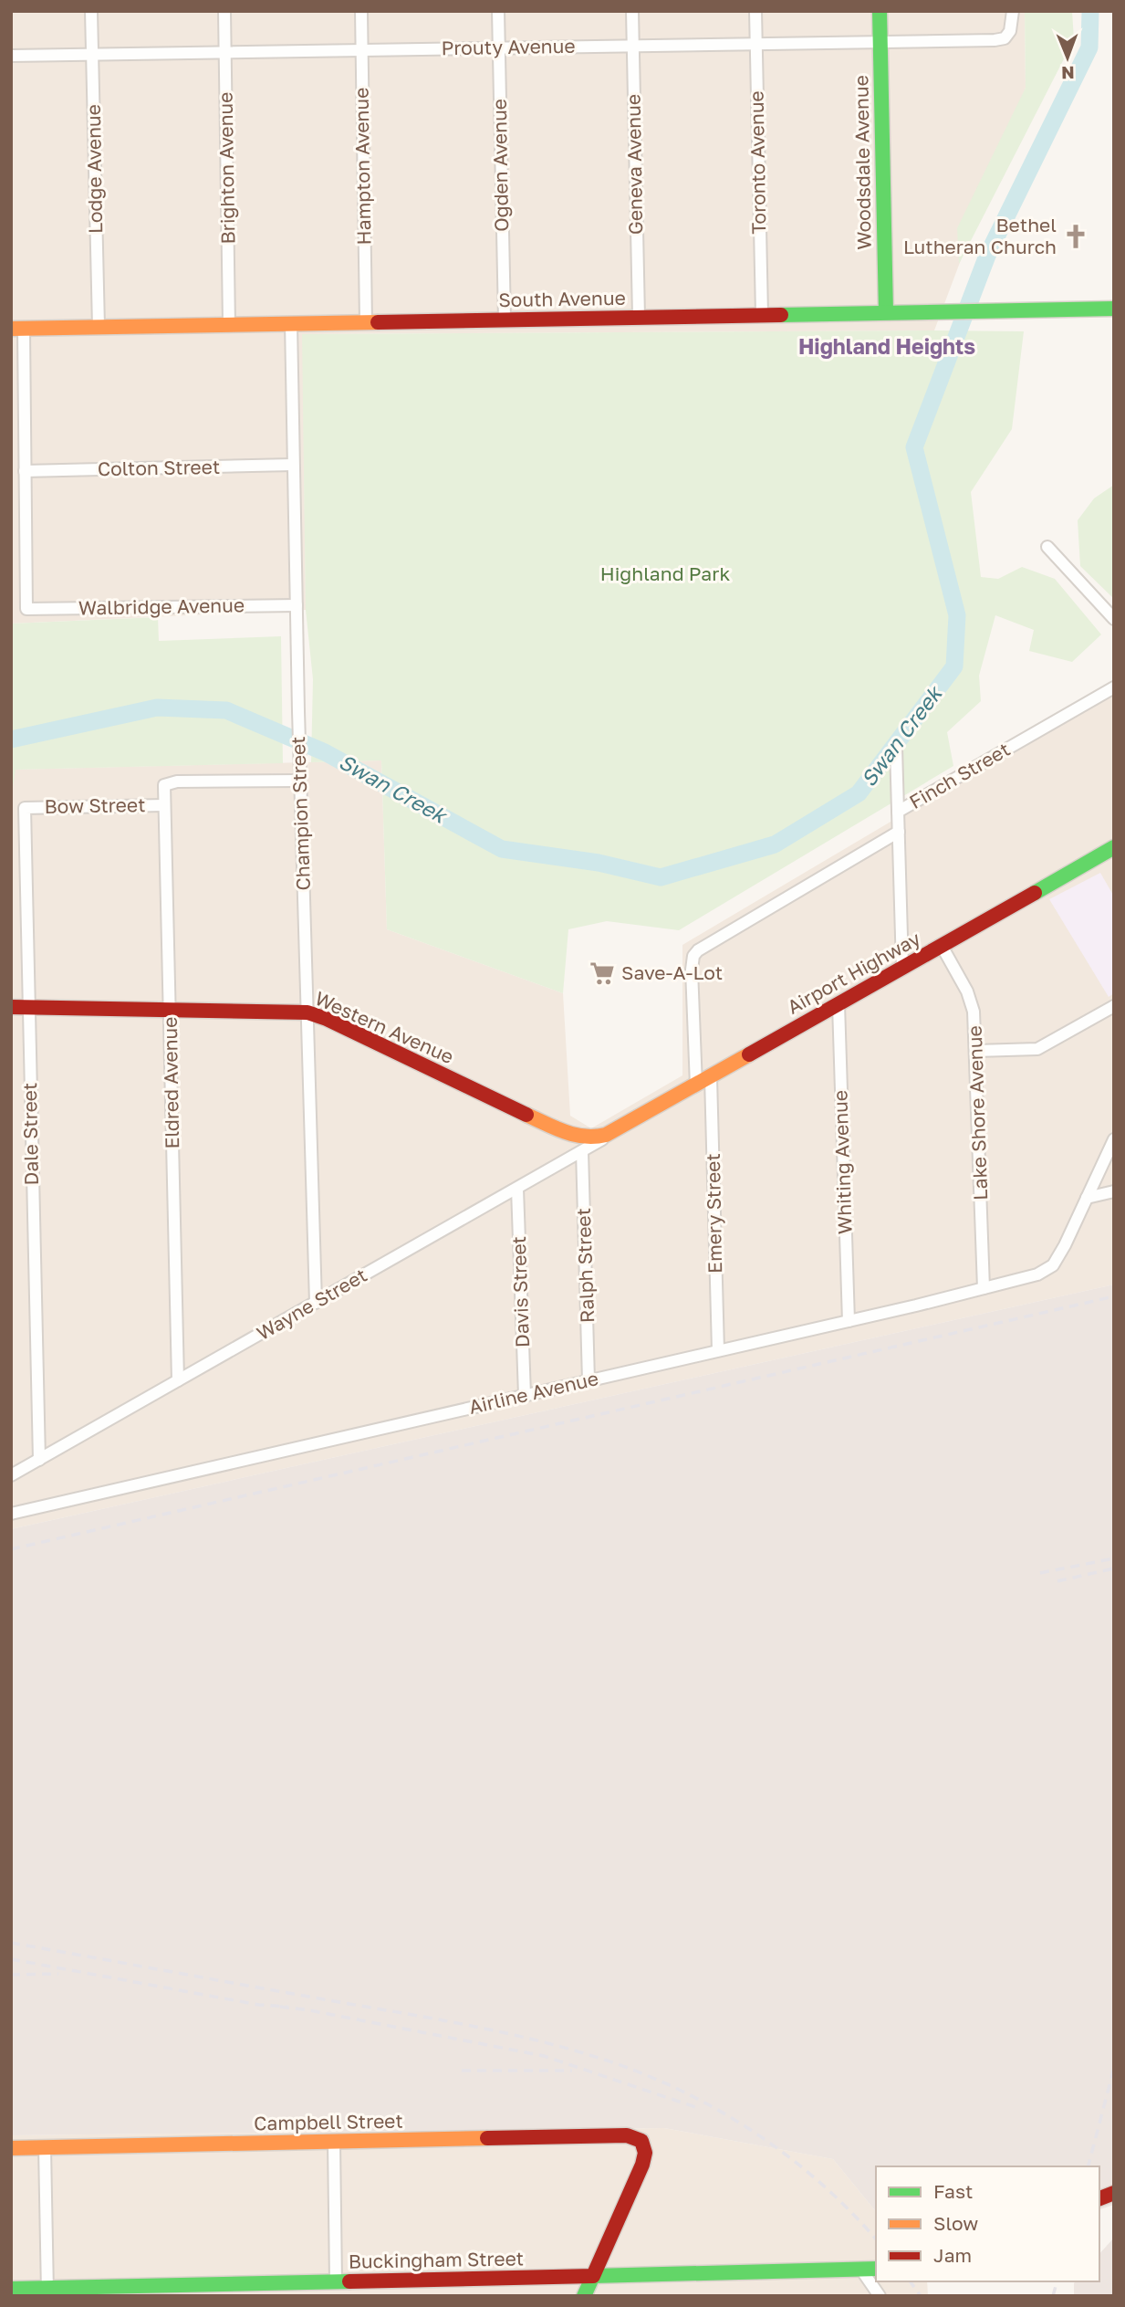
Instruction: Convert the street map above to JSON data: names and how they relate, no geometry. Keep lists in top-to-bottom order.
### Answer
{
  "streets": {
    "street": [
      "Prouty Avenue",
      "Toronto Avenue",
      "Woodsdale Avenue",
      "Geneva Avenue",
      "Ogden Avenue",
      "Hampton Avenue",
      "Brighton Avenue",
      "Lodge Avenue",
      "South Avenue",
      "Colton Street",
      "Walbridge Avenue",
      "Finch Street",
      "Bow Street",
      "Champion Street",
      "Airport Highway",
      "Western Avenue",
      "Eldred Avenue",
      "Lake Shore Avenue",
      "Dale Street",
      "Whiting Avenue",
      "Emery Street",
      "Ralph Street",
      "Davis Street",
      "Wayne Street",
      "Airline Avenue",
      "Campbell Street",
      "Buckingham Street"
    ]
  },
  "crossings": [
    ["Prouty Avenue", "Toronto Avenue"],
    ["Prouty Avenue", "Woodsdale Avenue"],
    ["Prouty Avenue", "Geneva Avenue"],
    ["Prouty Avenue", "Ogden Avenue"],
    ["Prouty Avenue", "Hampton Avenue"],
    ["Prouty Avenue", "Brighton Avenue"],
    ["Prouty Avenue", "Lodge Avenue"],
    ["Toronto Avenue", "South Avenue"],
    ["Woodsdale Avenue", "South Avenue"],
    ["Geneva Avenue", "South Avenue"],
    ["Ogden Avenue", "South Avenue"],
    ["Hampton Avenue", "South Avenue"],
    ["Brighton Avenue", "South Avenue"],
    ["Lodge Avenue", "South Avenue"],
    ["South Avenue", "Champion Street"],
    ["Colton Street", "Walbridge Avenue"],
    ["Colton Street", "Champion Street"],
    ["Walbridge Avenue", "Champion Street"],
    ["Finch Street", "Airport Highway"],
    ["Bow Street", "Champion Street"],
    ["Bow Street", "Eldred Avenue"],
    ["Bow Street", "Dale Street"],
    ["Champion Street", "Western Avenue"],
    ["Champion Street", "Wayne Street"],
    ["Airport Highway", "Western Avenue"],
    ["Airport Highway", "Lake Shore Avenue"],
    ["Airport Highway", "Whiting Avenue"],
    ["Airport Highway", "Emery Street"],
    ["Airport Highway", "Wayne Street"],
    ["Western Avenue", "Eldred Avenue"],
    ["Western Avenue", "Dale Street"],
    ["Western Avenue", "Wayne Street"],
    ["Eldred Avenue", "Wayne Street"],
    ["Lake Shore Avenue", "Airline Avenue"],
    ["Dale Street", "Wayne Street"],
    ["Whiting Avenue", "Airline Avenue"],
    ["Emery Street", "Airline Avenue"],
    ["Ralph Street", "Wayne Street"],
    ["Ralph Street", "Airline Avenue"],
    ["Davis Street", "Wayne Street"],
    ["Davis Street", "Airline Avenue"],
    ["Campbell Street", "Buckingham Street"]
  ],
  "districts": ["Highland Heights"],
  "water": ["Swan Creek"],
  "parks": ["Highland Park"],
  "places": {
    "church": ["Bethel Lutheran Church"],
    "supermarket": ["Save-A-Lot"]
  },
  "legend": ["Fast", "Slow", "Jam"],
  "north": "bottom"
}
